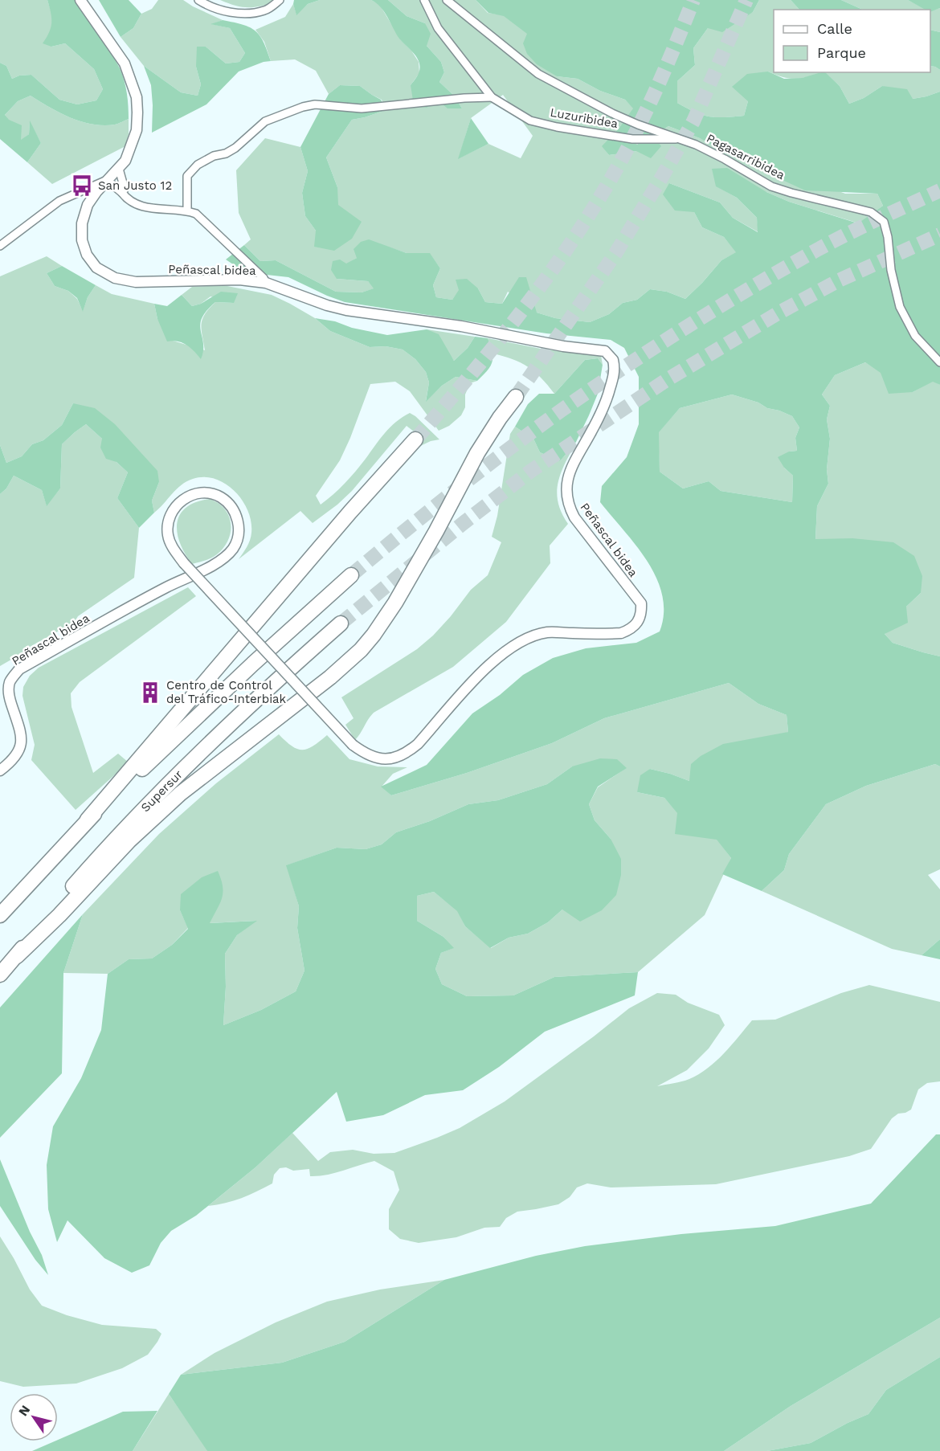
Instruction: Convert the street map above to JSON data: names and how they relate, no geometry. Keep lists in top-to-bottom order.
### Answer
{
  "streets": {
    "highway": ["Supersur"],
    "street": ["Luzuribidea", "Pagasarribidea", "Peñascal bidea"]
  },
  "crossings": [
    ["Luzuribidea", "Pagasarribidea"]
  ],
  "places": {
    "bus stop": ["San Justo 12"],
    "building": ["Centro de Control del Tráfico-Interbiak"]
  },
  "legend": ["Calle", "Parque"],
  "north": "top left"
}
